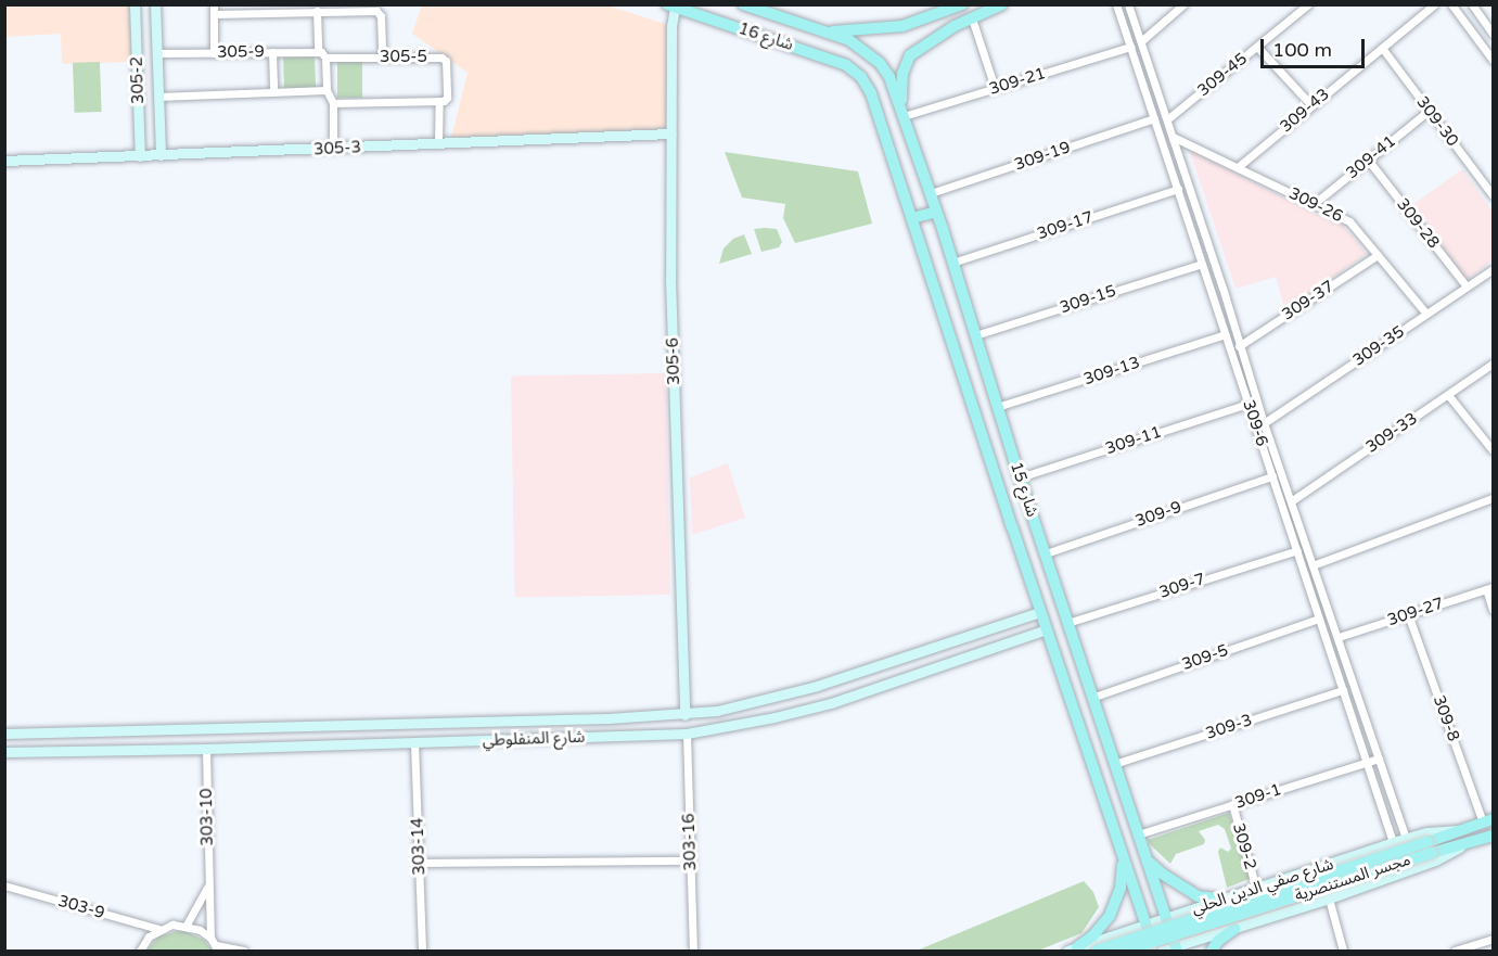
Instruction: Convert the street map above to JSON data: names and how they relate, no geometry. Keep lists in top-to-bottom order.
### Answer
{
  "streets": {
    "main road": [
      "شارع 16",
      "شارع 15",
      "مجسر المستنصرية",
      "شارع صفي الدين الحلي"
    ],
    "street": [
      "305-9",
      "305-5",
      "309-45",
      "305-2",
      "309-21",
      "309-43",
      "309-30",
      "305-3",
      "309-19",
      "309-41",
      "309-26",
      "309-28",
      "309-17",
      "309-15",
      "309-37",
      "309-35",
      "305-6",
      "309-13",
      "309-6",
      "309-33",
      "309-11",
      "309-9",
      "309-7",
      "309-27",
      "309-5",
      "309-8",
      "309-3",
      "شارع المنفلوطي",
      "309-1",
      "303-10",
      "303-16",
      "303-14",
      "309-2",
      "303-9"
    ]
  },
  "crossings": [
    ["شارع 16", "305-6"],
    ["شارع 16", "شارع 15"],
    ["305-9", "305-5"],
    ["305-9", "305-2"],
    ["309-45", "309-6"],
    ["305-2", "305-3"],
    ["309-21", "309-6"],
    ["309-21", "شارع 15"],
    ["309-43", "309-30"],
    ["309-43", "309-26"],
    ["309-30", "309-41"],
    ["305-3", "305-6"],
    ["309-19", "309-6"],
    ["309-19", "شارع 15"],
    ["309-41", "309-26"],
    ["309-41", "309-28"],
    ["309-26", "309-37"],
    ["309-26", "309-35"],
    ["309-26", "309-6"],
    ["309-28", "309-35"],
    ["309-17", "309-6"],
    ["309-17", "شارع 15"],
    ["309-15", "309-6"],
    ["309-15", "شارع 15"],
    ["309-37", "309-6"],
    ["309-35", "309-6"],
    ["305-6", "شارع المنفلوطي"],
    ["309-13", "309-6"],
    ["309-13", "شارع 15"],
    ["309-6", "309-33"],
    ["309-6", "309-11"],
    ["309-6", "309-9"],
    ["309-6", "309-7"],
    ["309-6", "309-27"],
    ["309-6", "309-5"],
    ["309-6", "309-3"],
    ["309-6", "309-1"],
    ["309-6", "شارع صفي الدين الحلي"],
    ["309-11", "شارع 15"],
    ["شارع 15", "309-9"],
    ["شارع 15", "309-7"],
    ["شارع 15", "309-5"],
    ["شارع 15", "309-3"],
    ["شارع 15", "شارع المنفلوطي"],
    ["شارع 15", "309-1"],
    ["شارع 15", "شارع صفي الدين الحلي"],
    ["309-27", "309-8"],
    ["309-8", "شارع صفي الدين الحلي"],
    ["شارع المنفلوطي", "303-10"],
    ["شارع المنفلوطي", "303-16"],
    ["شارع المنفلوطي", "303-14"],
    ["309-1", "309-2"],
    ["309-2", "شارع صفي الدين الحلي"],
    ["مجسر المستنصرية", "شارع صفي الدين الحلي"]
  ],
  "scale_bar": "100 m"
}
